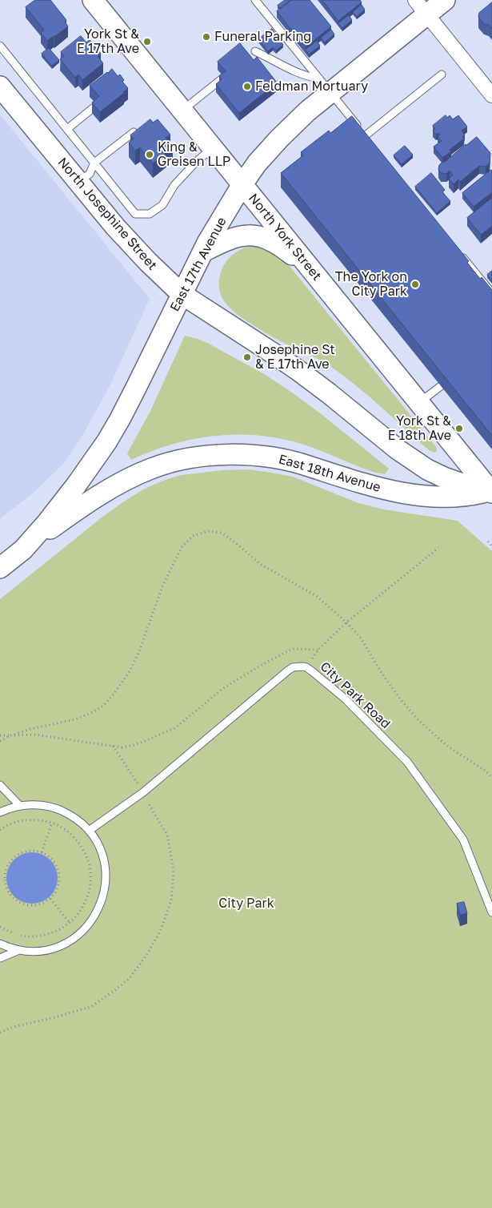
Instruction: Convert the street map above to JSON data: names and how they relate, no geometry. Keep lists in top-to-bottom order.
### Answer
{
  "streets": {
    "main road": [
      "North Josephine Street",
      "North York Street",
      "East 17th Avenue",
      "East 18th Avenue"
    ],
    "lane": ["City Park Road"]
  },
  "crossings": [
    ["North Josephine Street", "North York Street"],
    ["North Josephine Street", "East 17th Avenue"],
    ["North Josephine Street", "East 18th Avenue"],
    ["North York Street", "East 17th Avenue"],
    ["North York Street", "East 18th Avenue"],
    ["East 17th Avenue", "East 18th Avenue"]
  ],
  "parks": ["City Park"],
  "places": [
    "Funeral Parking",
    "York St & E 17th Ave",
    "Feldman Mortuary",
    "King & Greisen LLP",
    "The York on City Park",
    "Josephine St & E 17th Ave",
    "York St & E 18th Ave"
  ]
}
